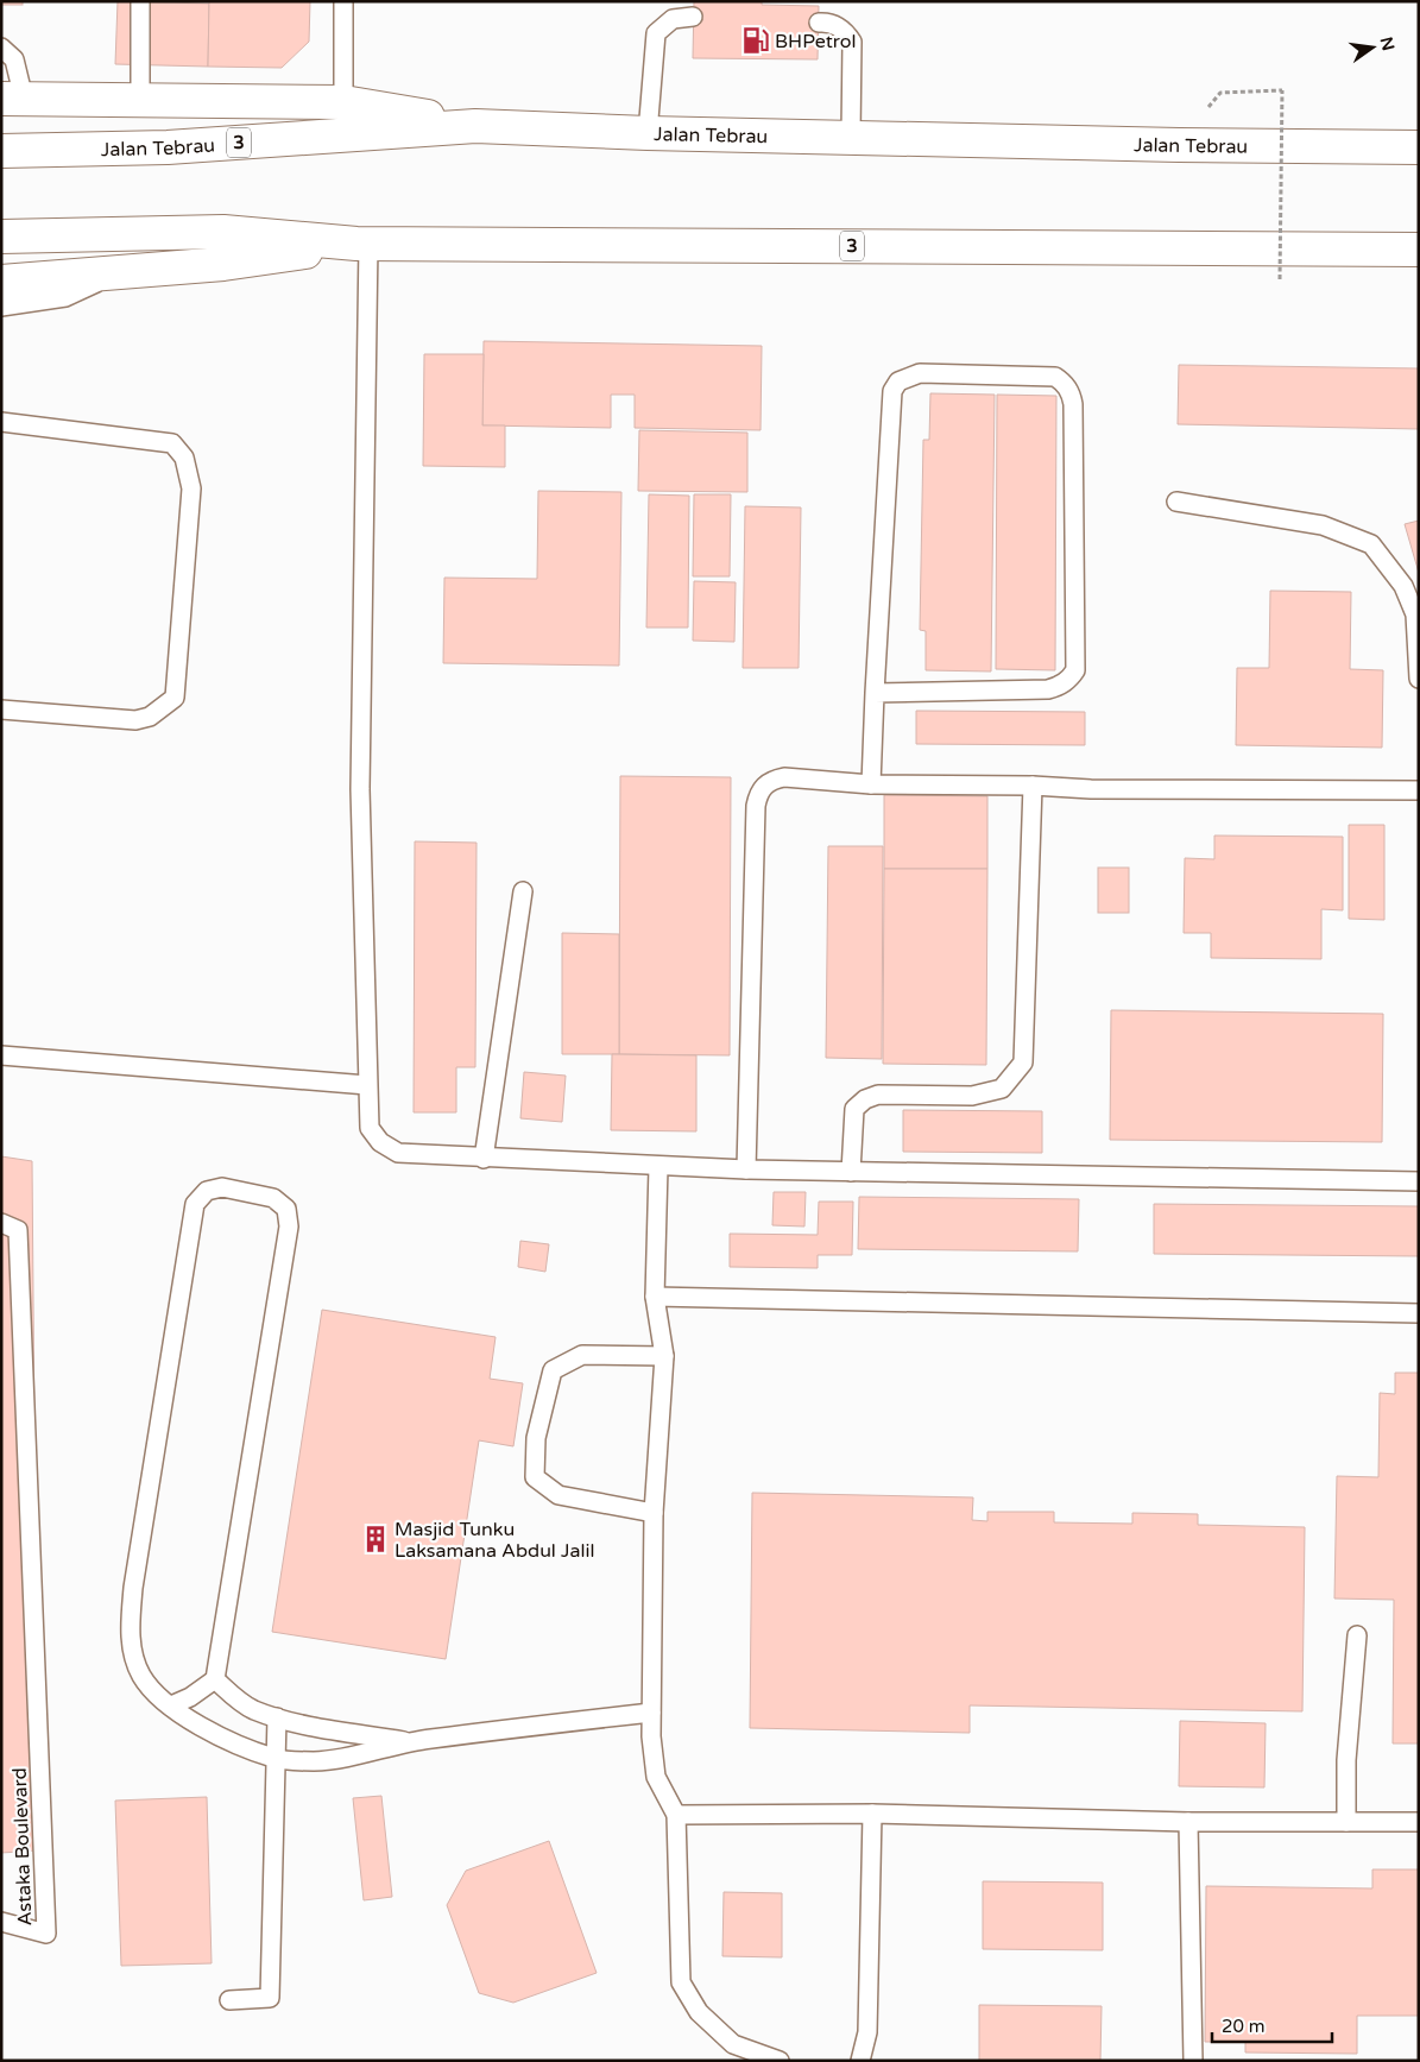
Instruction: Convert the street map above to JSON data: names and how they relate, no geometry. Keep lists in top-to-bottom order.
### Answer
{
  "streets": {
    "highway": ["Jalan Tebrau", "3"],
    "lane": ["Astaka Boulevard"]
  },
  "places": {
    "fuel station": ["BHPetrol"],
    "building": ["Masjid Tunku Laksamana Abdul Jalil"]
  },
  "scale_bar": "20 m",
  "north": "right"
}
